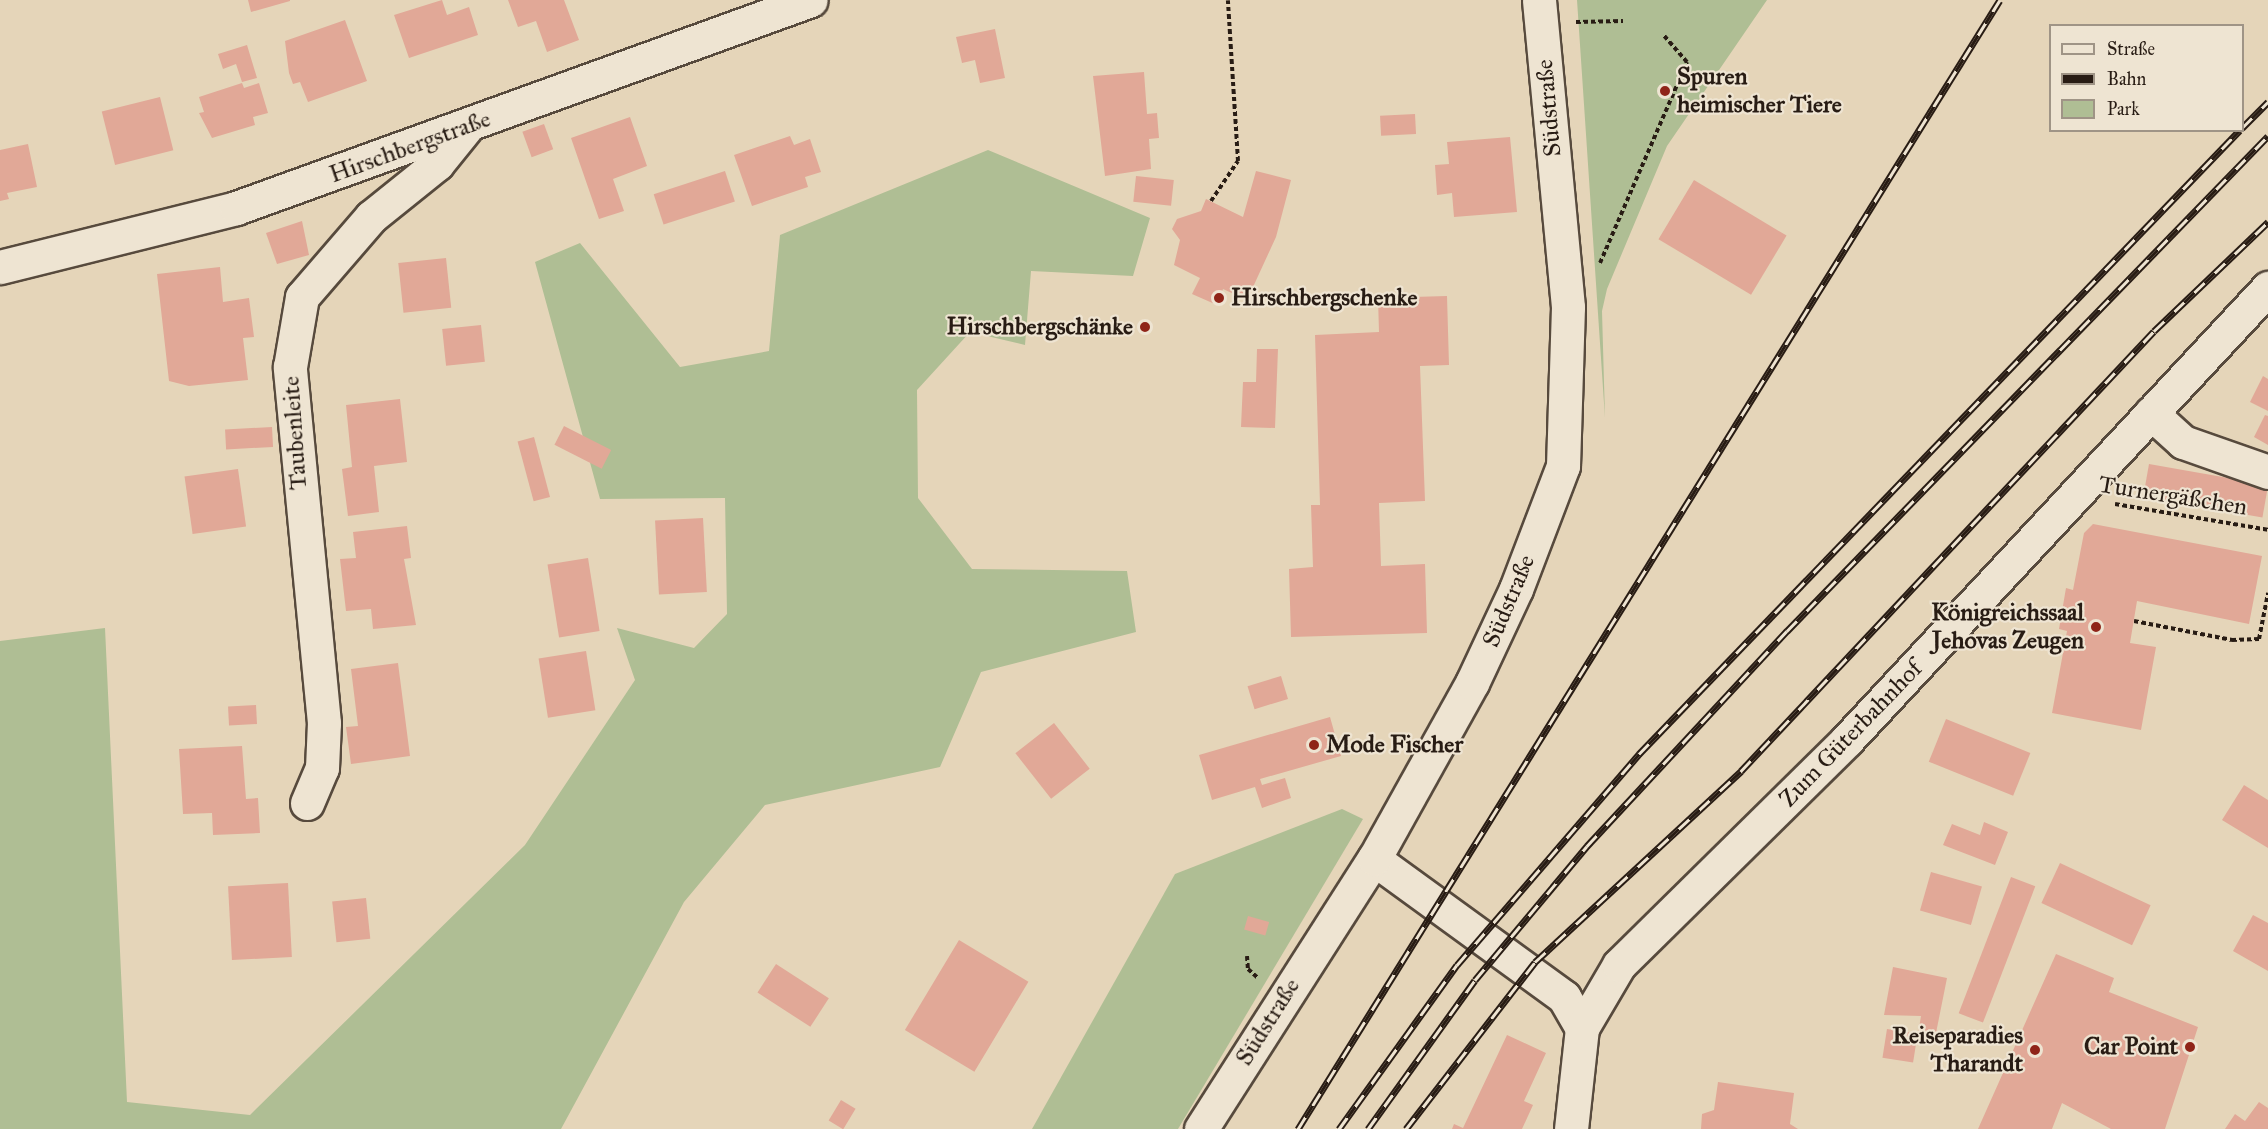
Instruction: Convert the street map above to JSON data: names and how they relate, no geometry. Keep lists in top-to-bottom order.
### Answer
{
  "streets": {
    "street": [
      "Südstraße",
      "Hirschbergstraße",
      "Taubenleite",
      "Zum Güterbahnhof"
    ],
    "path": ["Turnergäßchen"]
  },
  "crossings": [
    ["Hirschbergstraße", "Taubenleite"],
    ["Turnergäßchen", "Zum Güterbahnhof"]
  ],
  "places": [
    "Spuren heimischer Tiere",
    "Hirschbergschenke",
    "Hirschbergschänke",
    "Königreichssaal Jehovas Zeugen",
    "Mode Fischer",
    "Car Point",
    "Reiseparadies Tharandt"
  ],
  "legend": ["Straße", "Bahn", "Park"]
}
